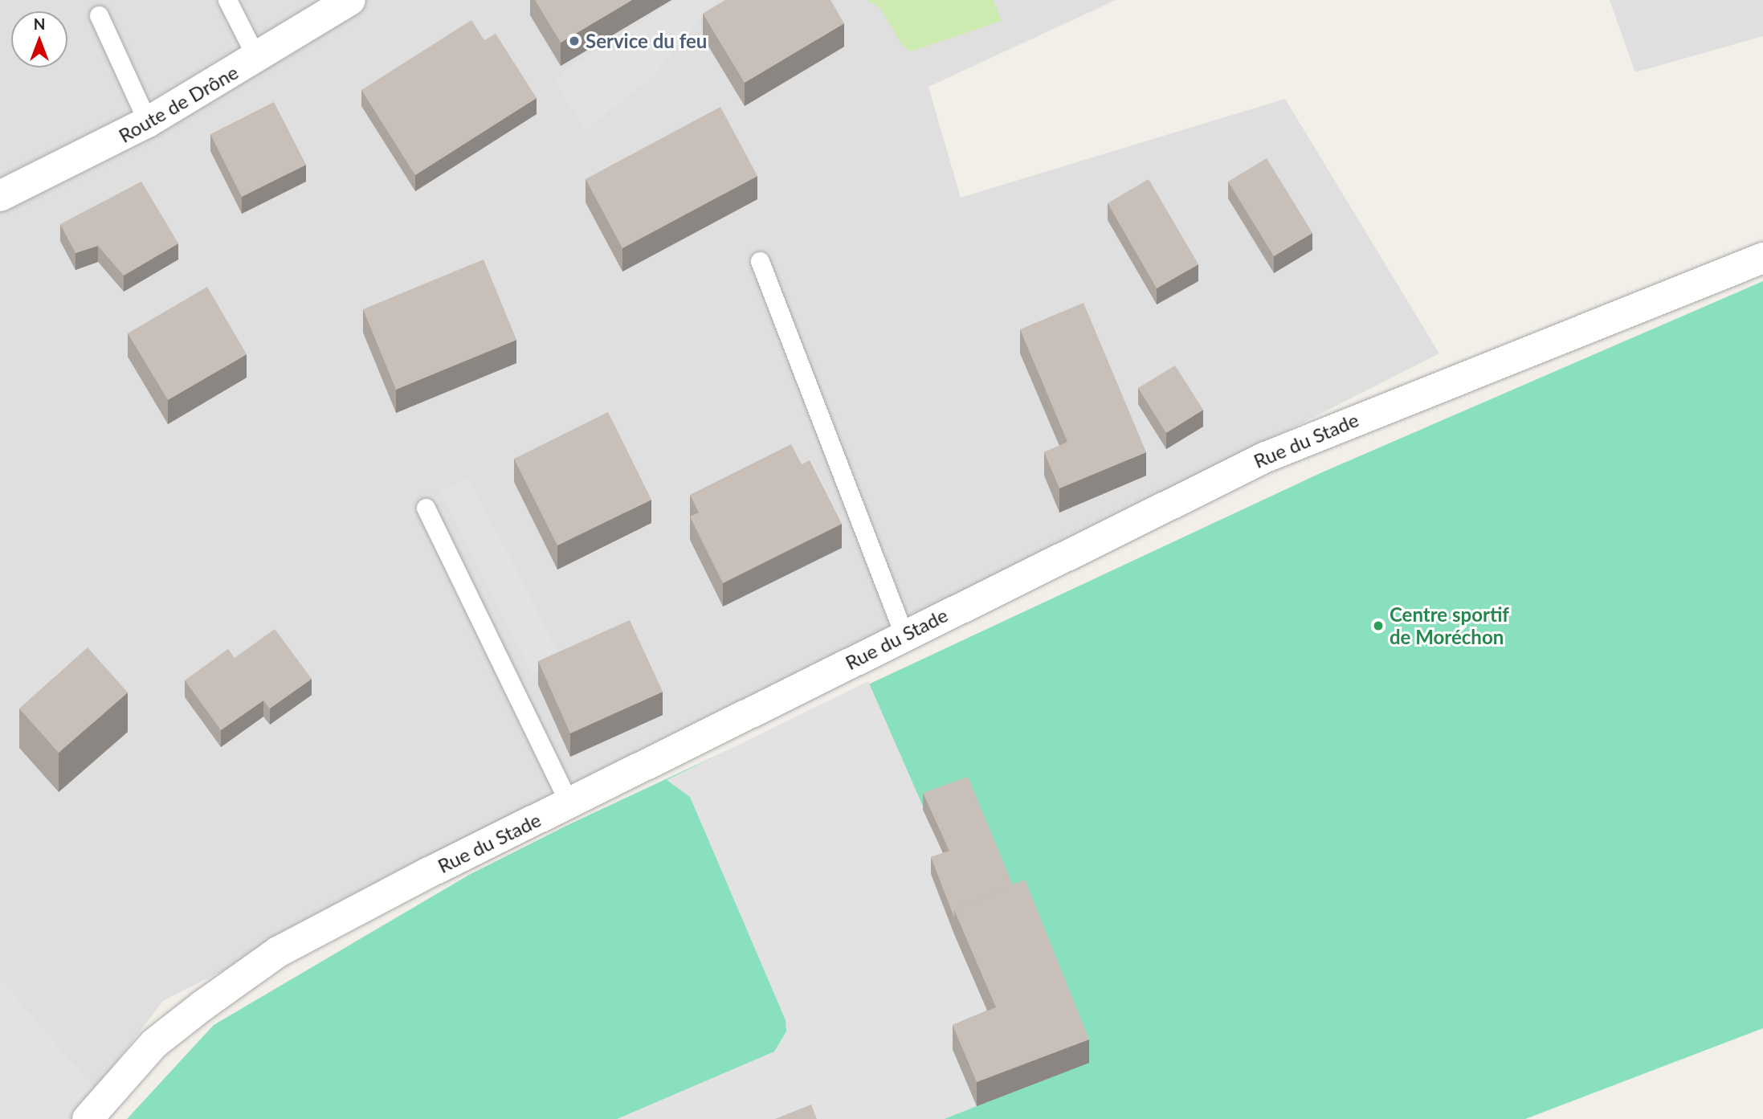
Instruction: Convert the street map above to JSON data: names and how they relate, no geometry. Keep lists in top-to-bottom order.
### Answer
{
  "streets": {
    "street": ["Route de Drône", "Rue du Stade"]
  },
  "places": ["Service du feu", "Centre sportif de Moréchon"],
  "north": "top"
}
